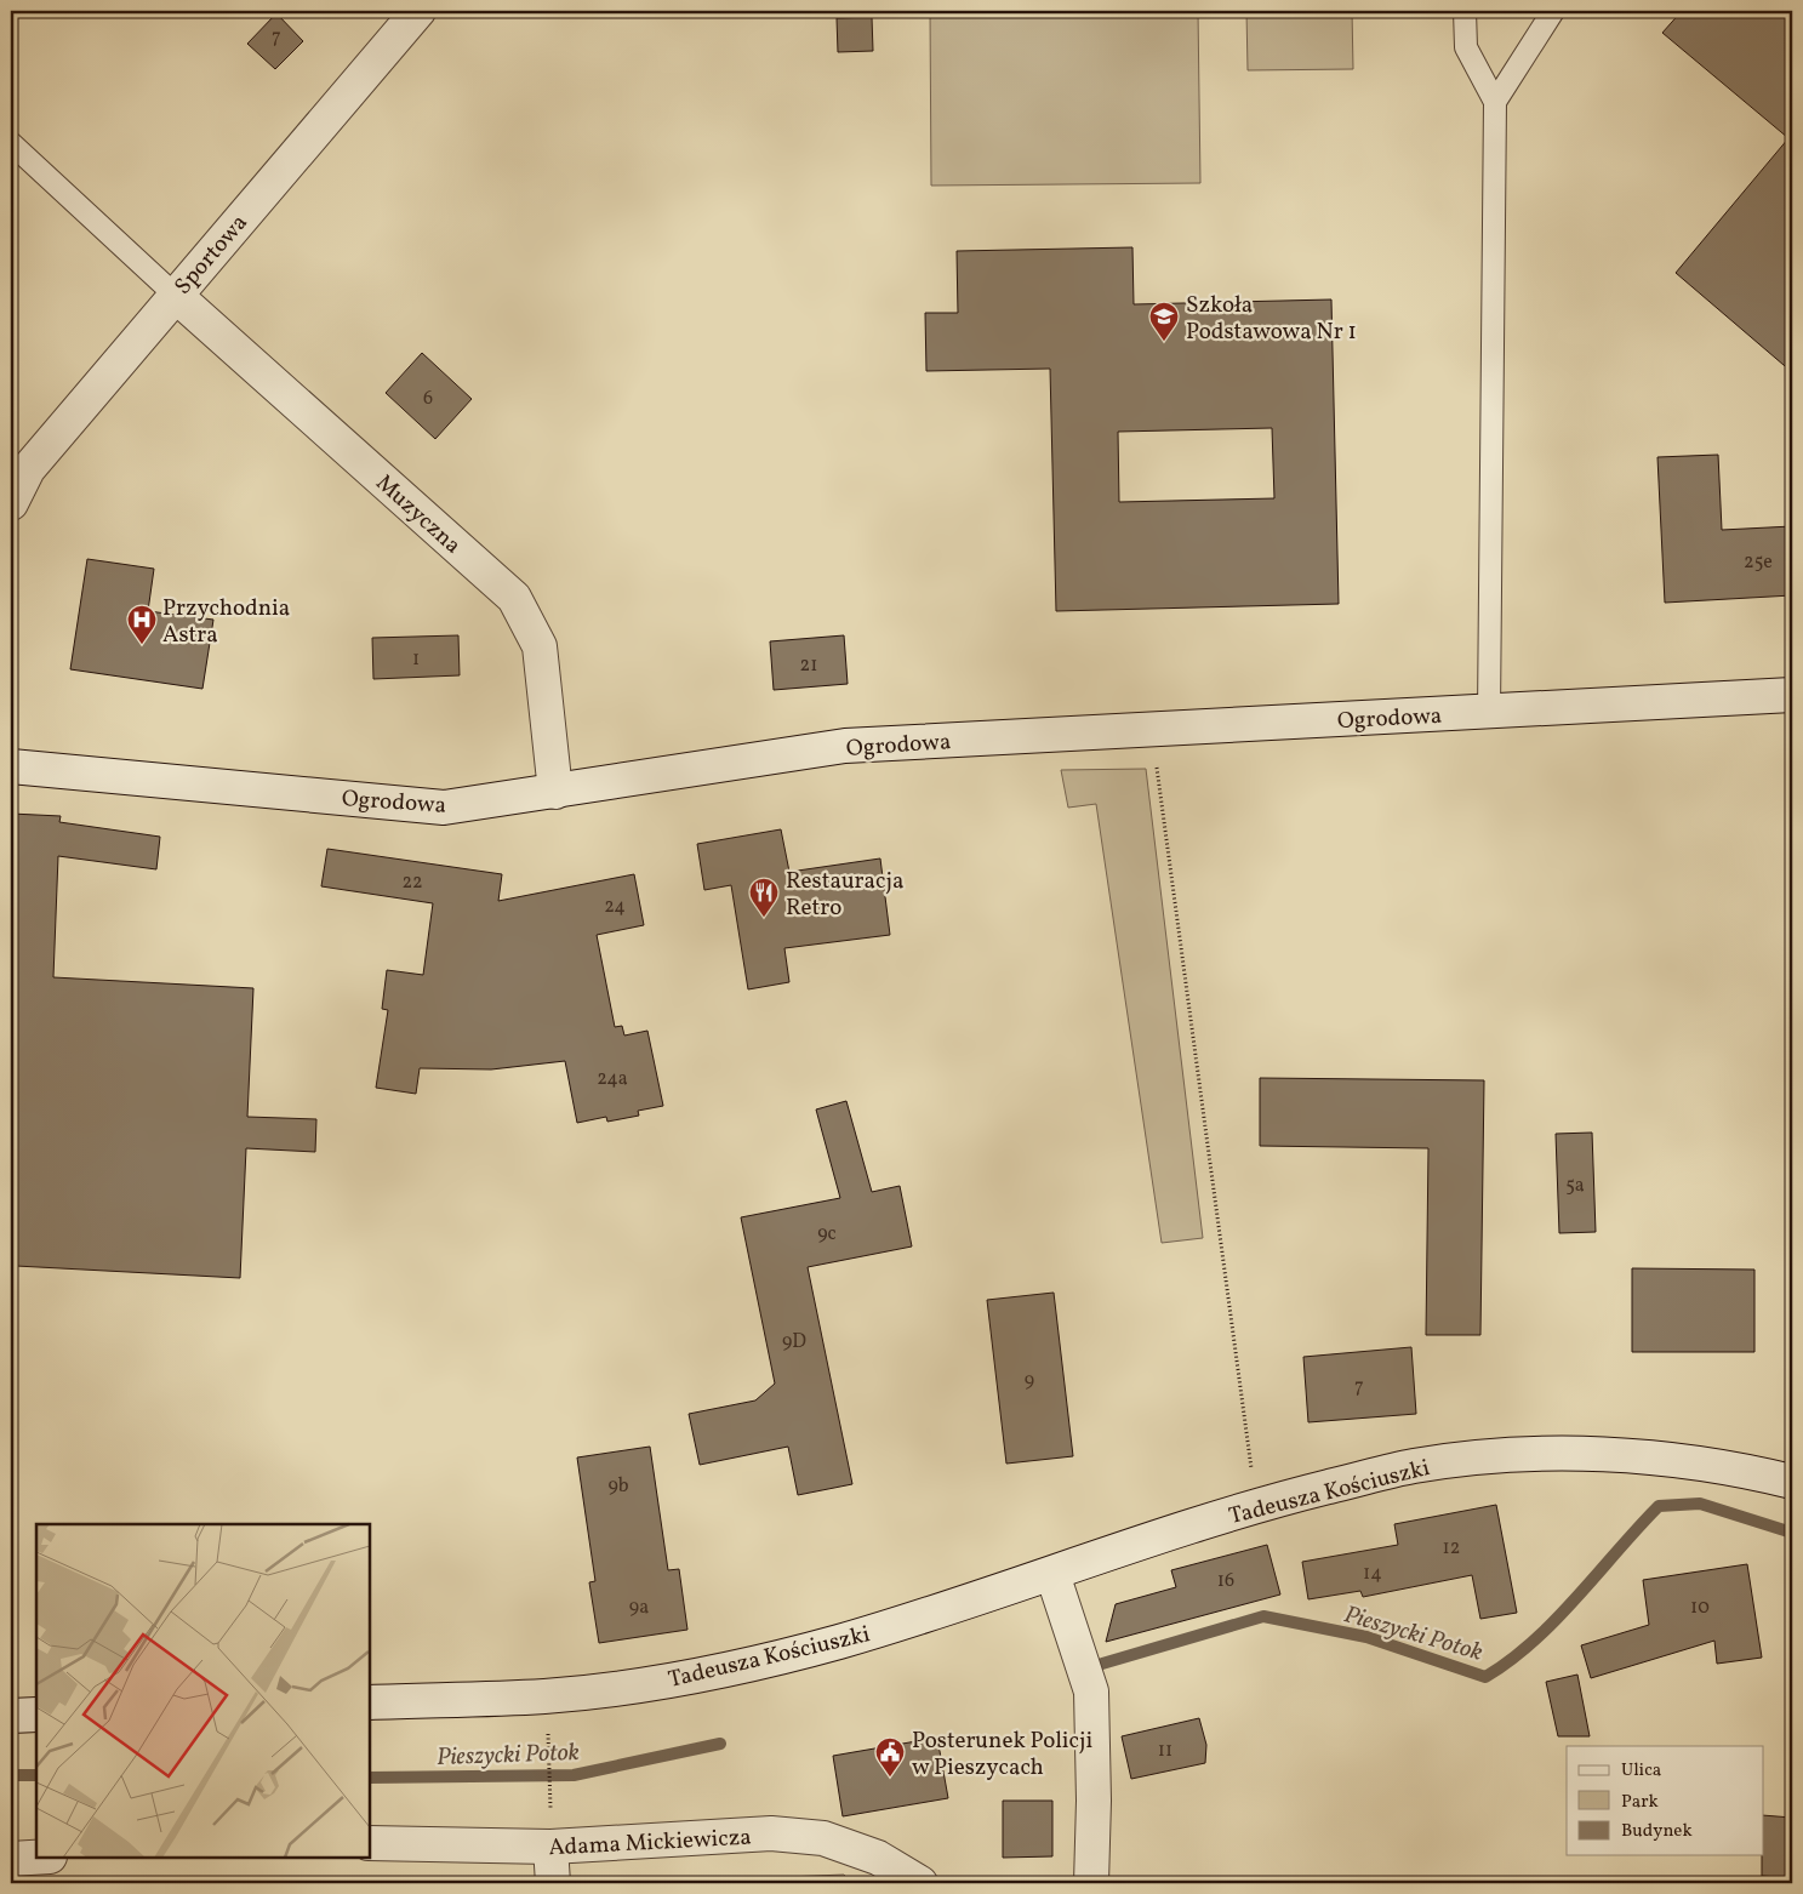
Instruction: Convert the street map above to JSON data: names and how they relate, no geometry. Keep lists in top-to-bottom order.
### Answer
{
  "streets": {
    "street": [
      "Sportowa",
      "Muzyczna",
      "Ogrodowa",
      "Tadeusza Kościuszki",
      "Adama Mickiewicza"
    ]
  },
  "crossings": [
    ["Sportowa", "Muzyczna"],
    ["Muzyczna", "Ogrodowa"]
  ],
  "water": ["Pieszycki Potok"],
  "places": {
    "school or university": ["Szkoła Podstawowa Nr 1"],
    "hospital": ["Przychodnia Astra"],
    "restaurant": ["Restauracja Retro"],
    "public building": ["Posterunek Policji w Pieszycach"]
  },
  "house_numbers": [
    "7",
    "6",
    "25e",
    "1",
    "21",
    "22",
    "24",
    "24a",
    "5a",
    "9c",
    "9D",
    "9",
    "7",
    "9b",
    "12",
    "14",
    "16",
    "9a",
    "10",
    "11"
  ],
  "legend": ["Ulica", "Park", "Budynek"]
}
